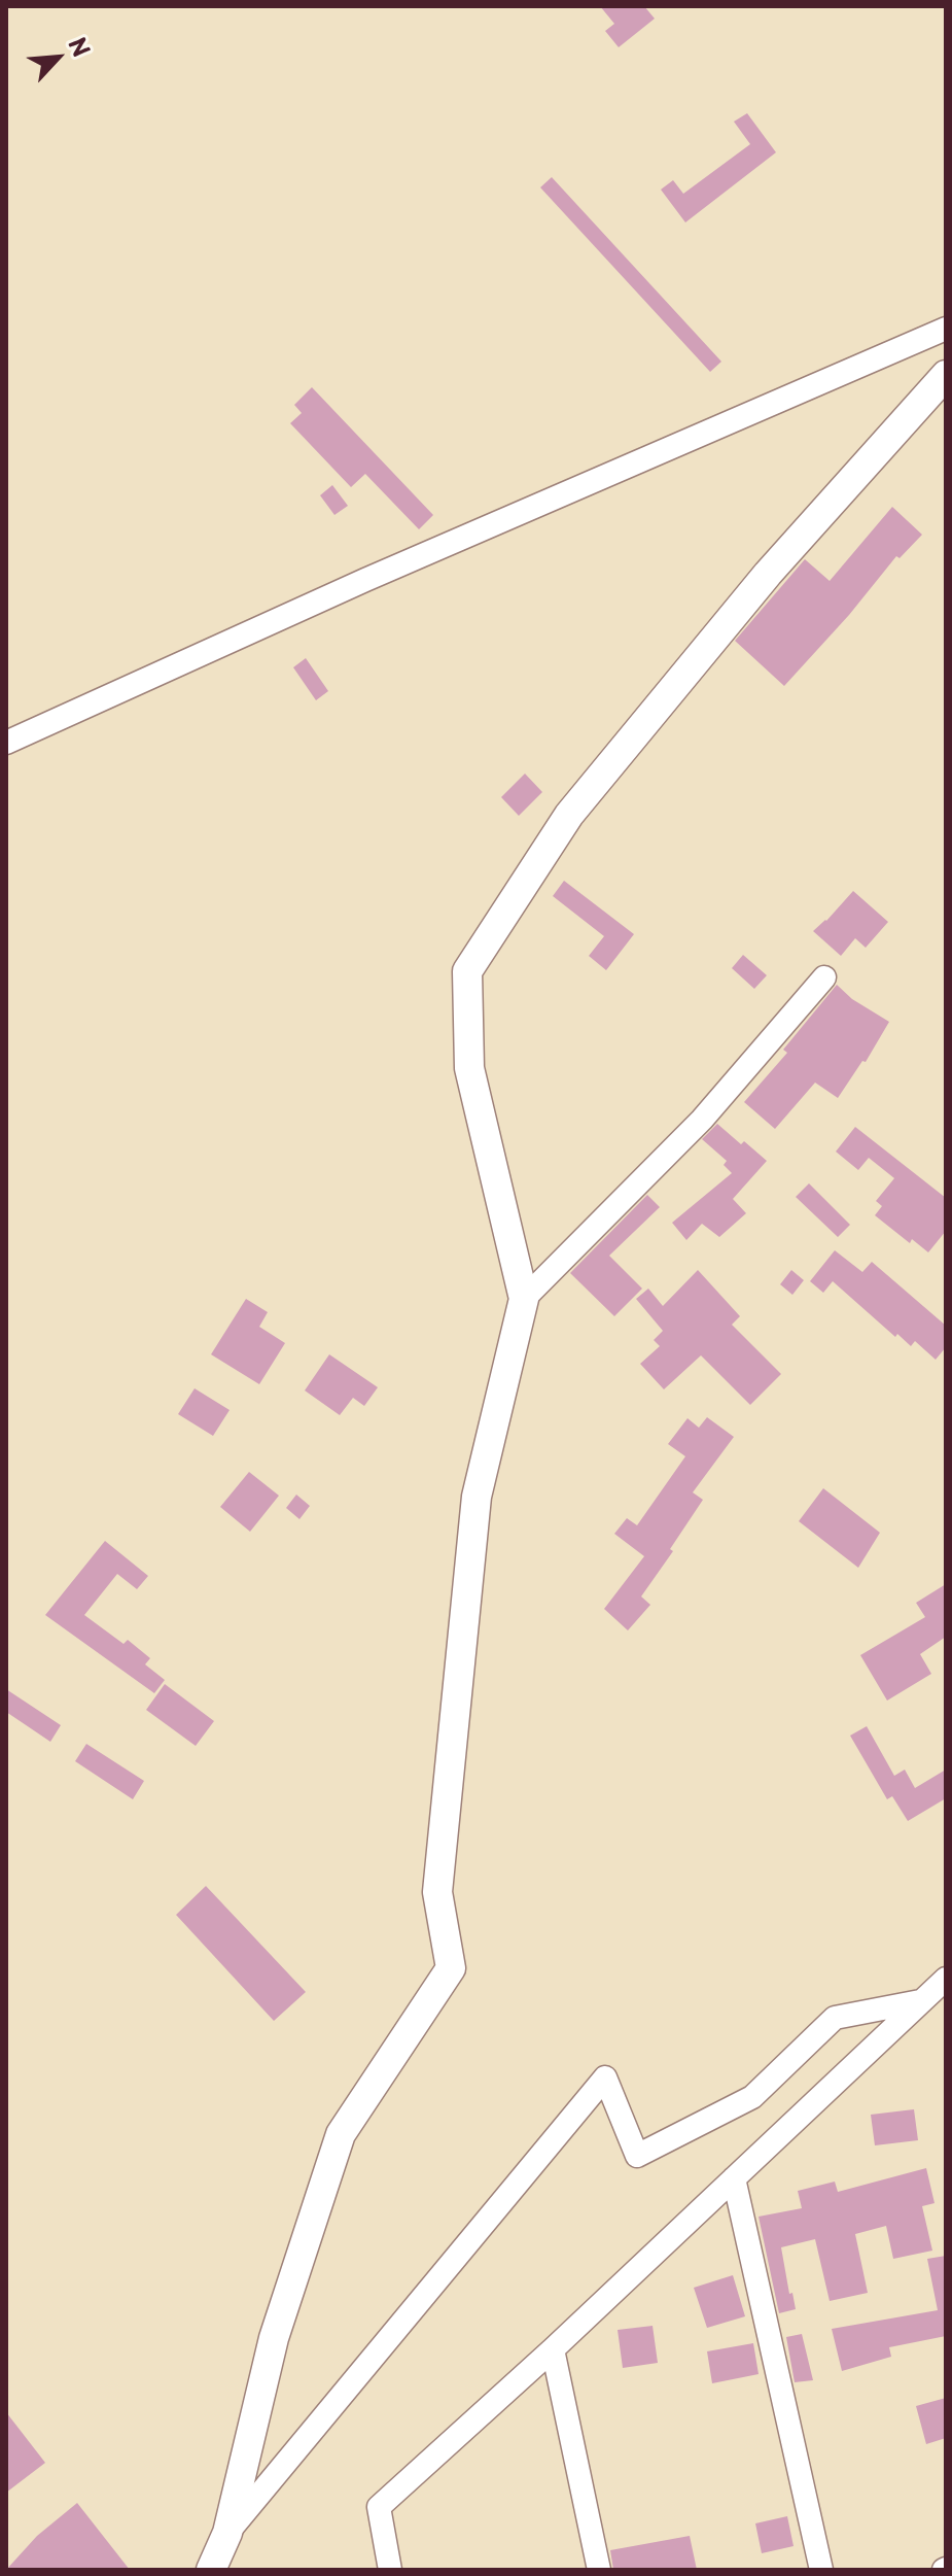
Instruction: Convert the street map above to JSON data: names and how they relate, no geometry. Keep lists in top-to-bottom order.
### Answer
{
  "north": "top right"
}
